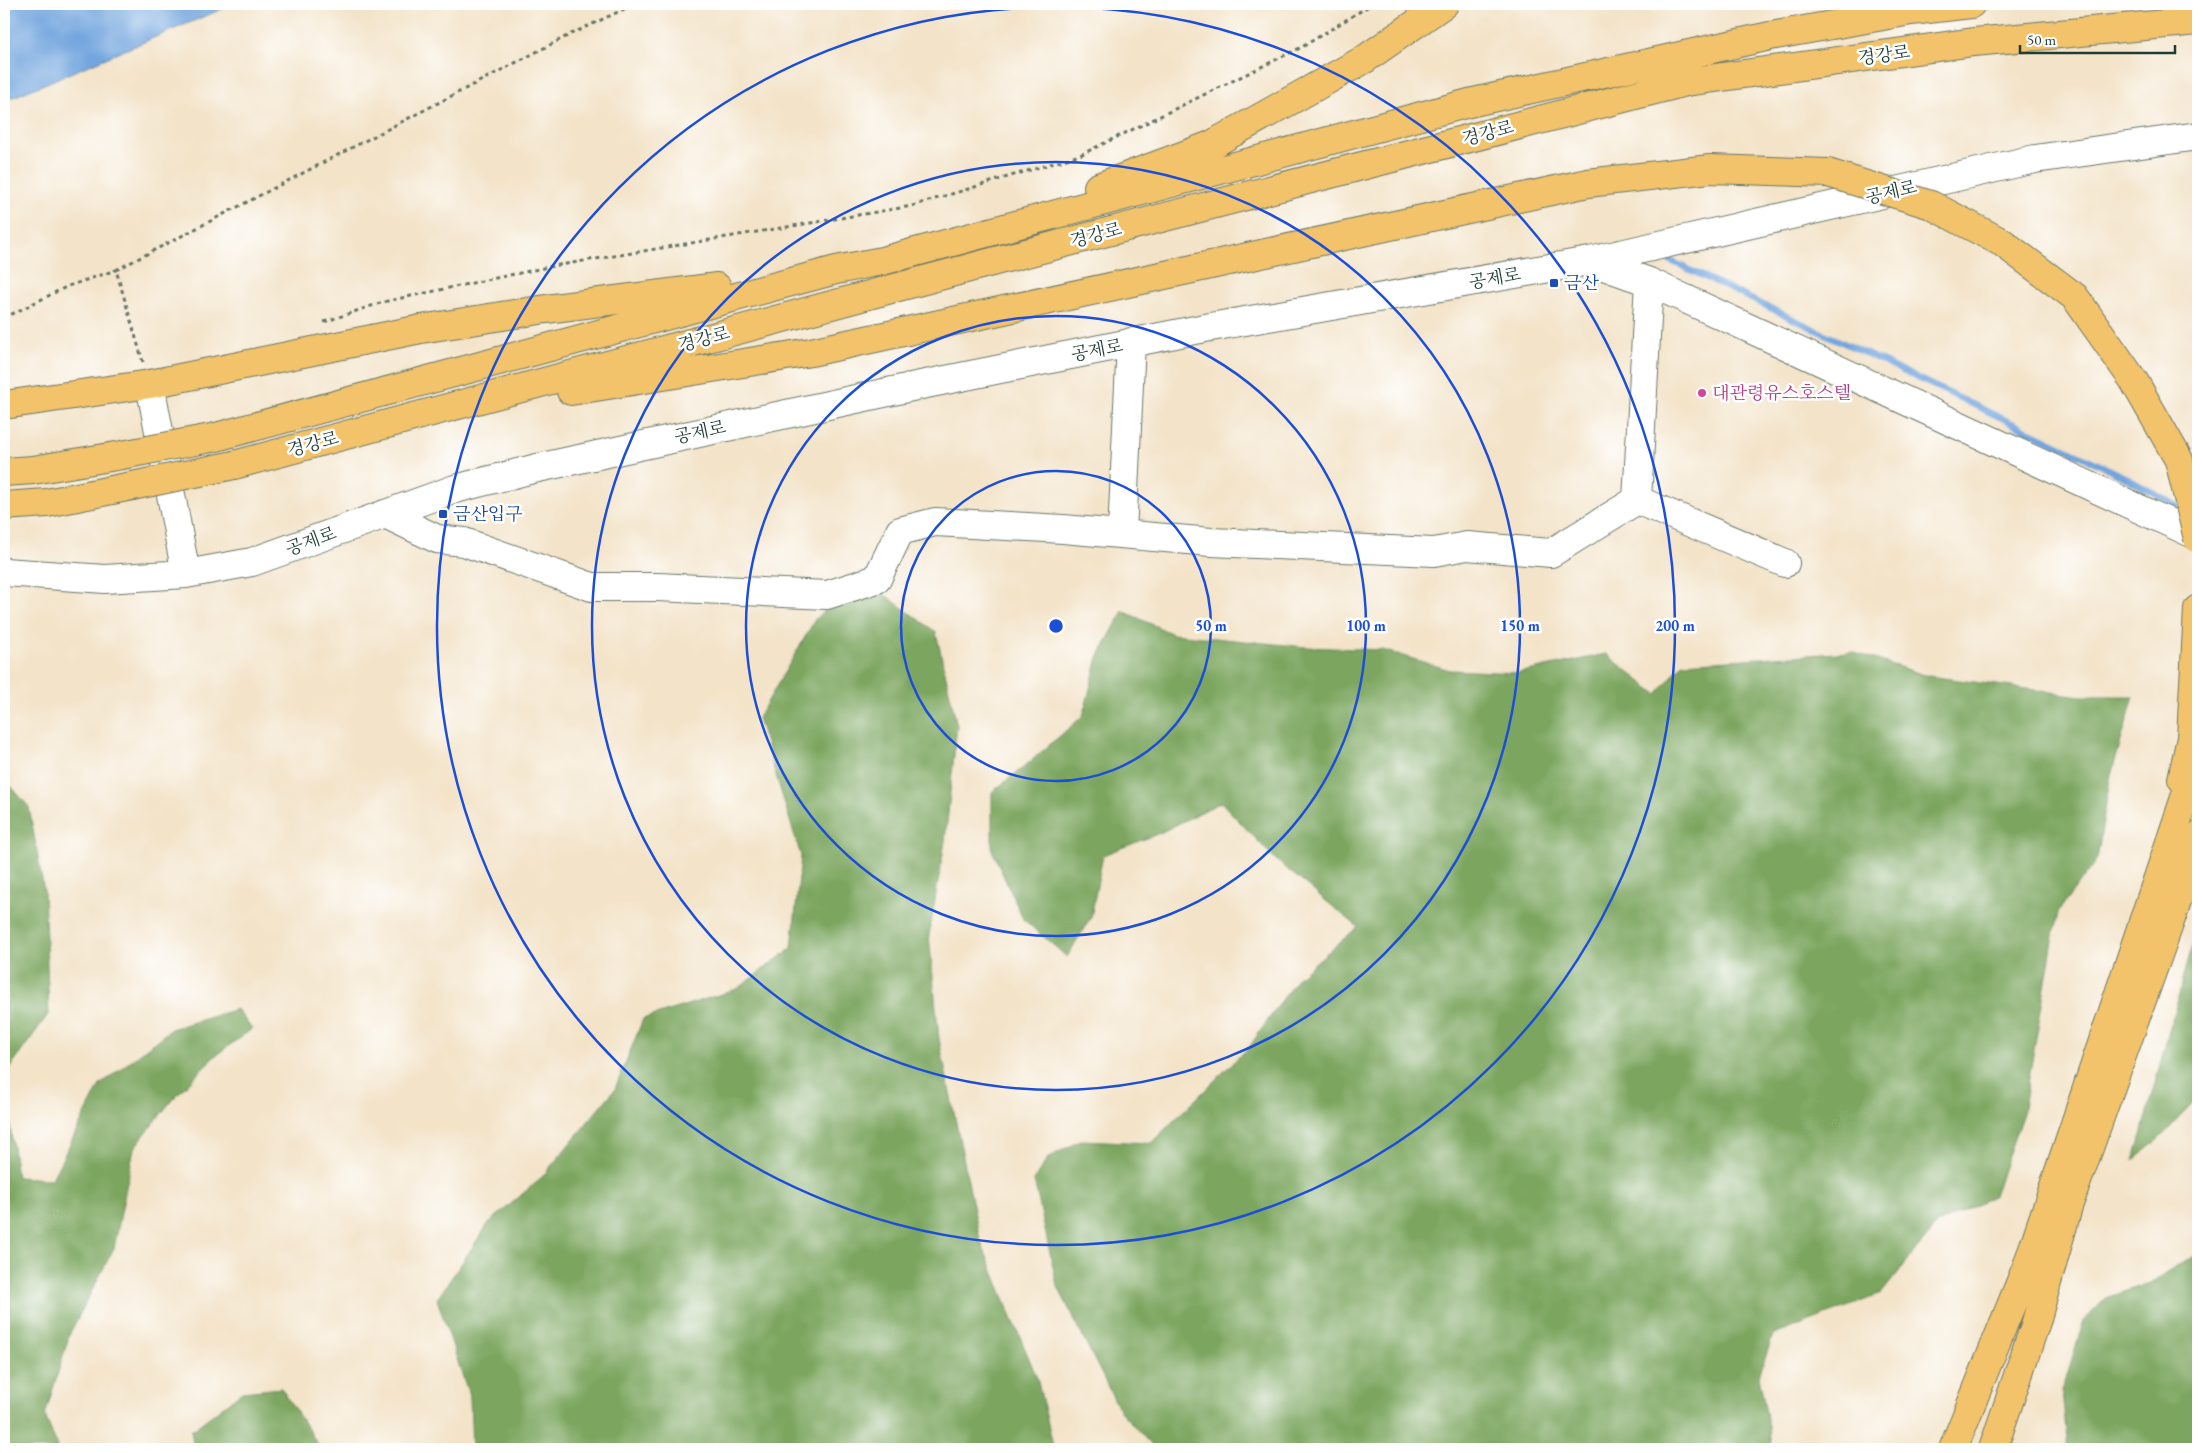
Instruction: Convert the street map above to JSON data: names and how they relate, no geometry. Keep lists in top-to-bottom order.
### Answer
{
  "streets": {
    "highway": ["경강로"],
    "street": ["공제로"]
  },
  "places": {
    "transit": ["금산", "금산입구"],
    "other": ["대관령유스호스텔"]
  },
  "scale_bar": "50 m",
  "rings": [
    "50 m",
    "100 m",
    "150 m",
    "200 m"
  ]
}
